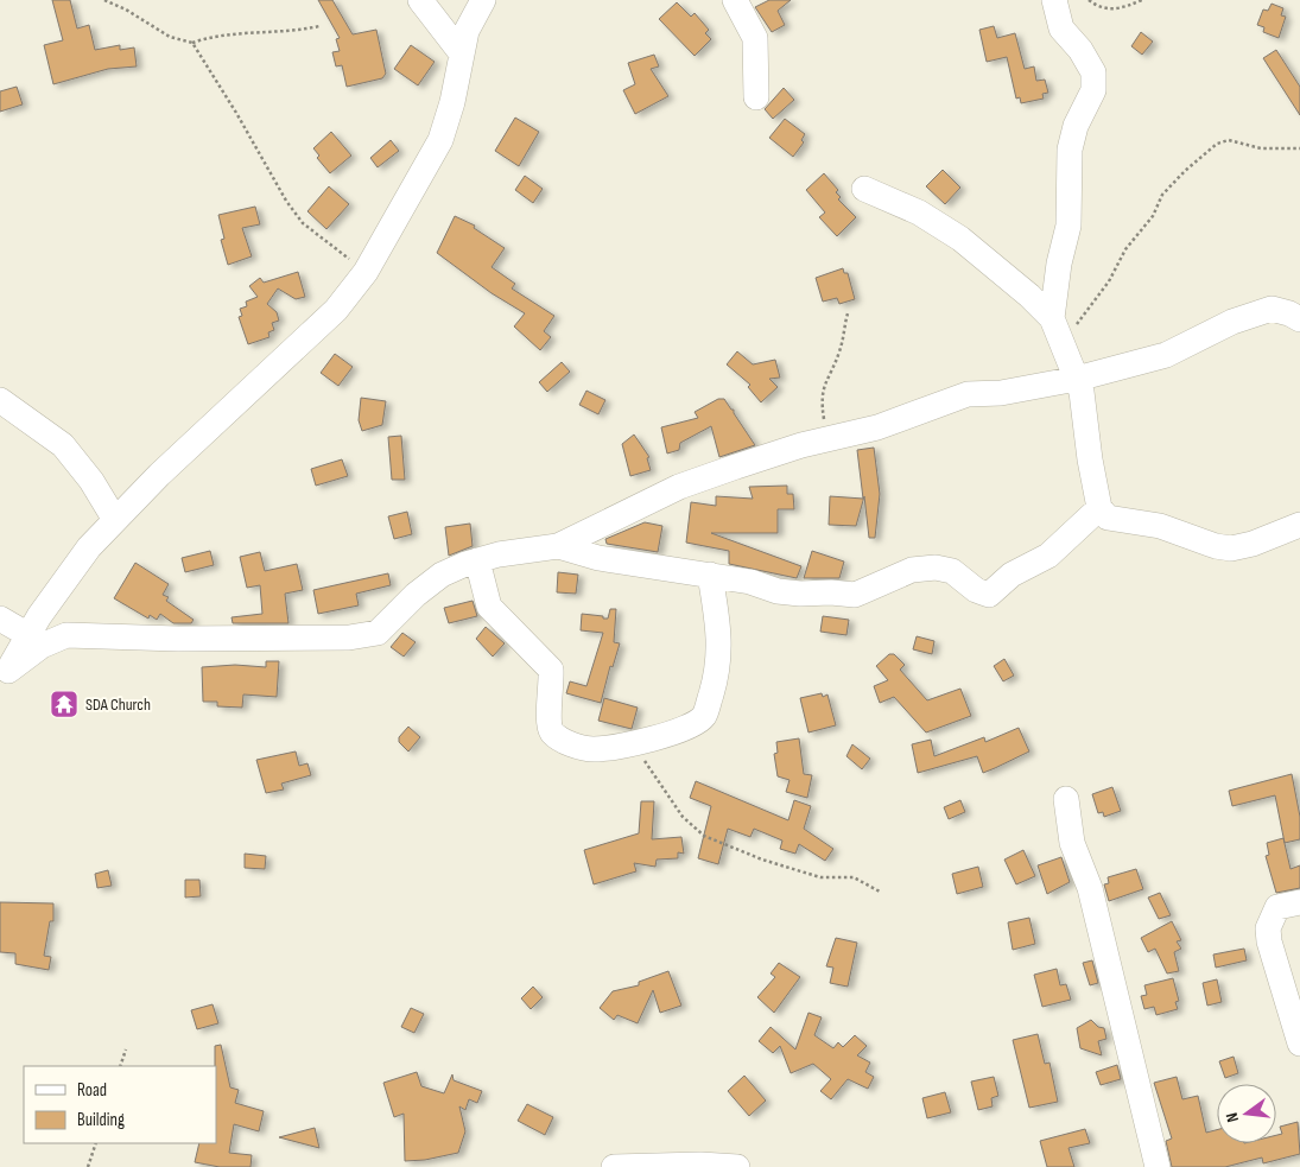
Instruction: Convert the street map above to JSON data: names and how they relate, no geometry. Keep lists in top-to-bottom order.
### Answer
{
  "places": {
    "temple": ["SDA Church"]
  },
  "legend": ["Road", "Building"],
  "north": "left"
}
